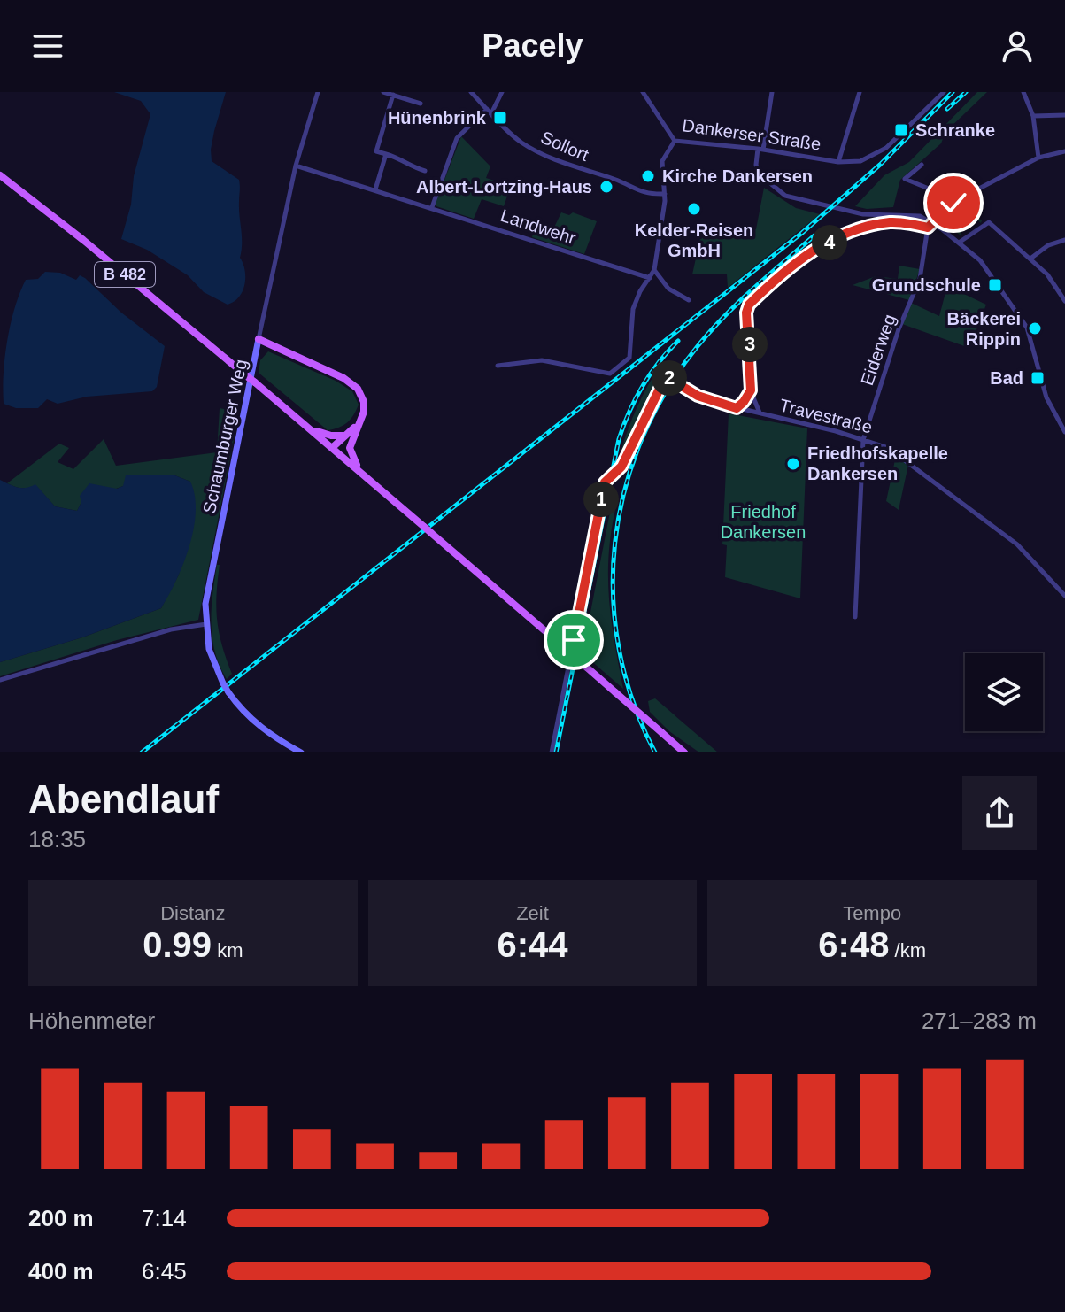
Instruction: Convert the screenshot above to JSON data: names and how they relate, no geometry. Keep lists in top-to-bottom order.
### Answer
{
  "streets": {
    "main road": ["B 482"],
    "street": [
      "Dankerser Straße",
      "Sollort",
      "Landwehr",
      "Eiderweg",
      "Travestraße",
      "Schaumburger Weg"
    ]
  },
  "crossings": [
    ["Landwehr", "Schaumburger Weg"],
    ["Eiderweg", "Travestraße"]
  ],
  "parks": ["Friedhof Dankersen"],
  "places": {
    "transit": [
      "Hünenbrink",
      "Schranke",
      "Grundschule",
      "Bad"
    ],
    "other": [
      "Kirche Dankersen",
      "Albert-Lortzing-Haus",
      "Kelder-Reisen GmbH",
      "Bäckerei Rippin",
      "Friedhofskapelle Dankersen"
    ]
  },
  "page": {
    "header": "Pacely",
    "pins": [
      "4",
      "3",
      "2",
      "1"
    ],
    "heading": ["Abendlauf", "18:35"],
    "stats": [
      ["Distanz", "0.99 km"],
      ["Zeit", "6:44"],
      ["Tempo", "6:48 /km"]
    ],
    "chart": ["Höhenmeter", "271–283 m"],
    "list": [
      {
        "name": "200 m",
        "note": "7:14"
      },
      {
        "name": "400 m",
        "note": "6:45"
      }
    ]
  }
}
